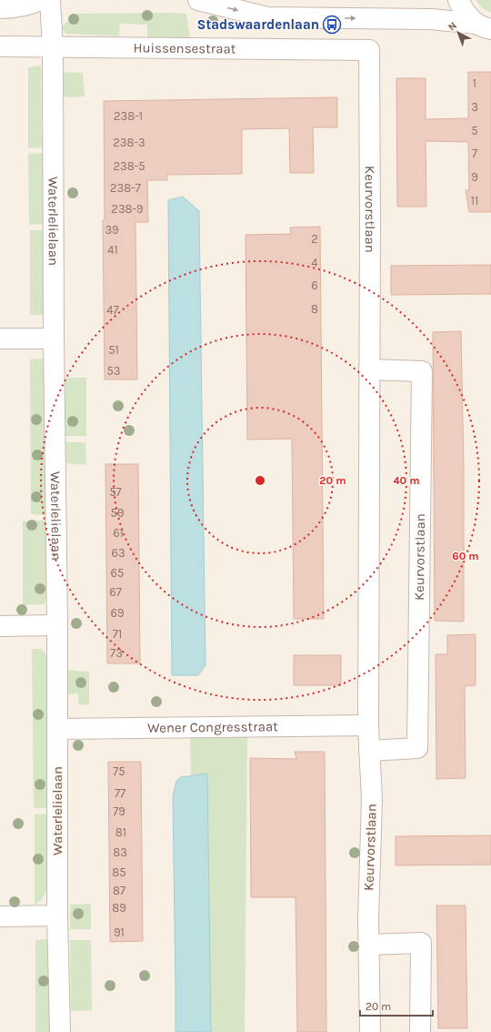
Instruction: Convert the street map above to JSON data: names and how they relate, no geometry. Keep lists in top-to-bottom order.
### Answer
{
  "streets": {
    "street": [
      "Huissensestraat",
      "Keurvorstlaan",
      "Waterlelielaan",
      "Wener Congresstraat"
    ]
  },
  "crossings": [
    ["Huissensestraat", "Keurvorstlaan"],
    ["Huissensestraat", "Waterlelielaan"],
    ["Keurvorstlaan", "Wener Congresstraat"],
    ["Waterlelielaan", "Wener Congresstraat"]
  ],
  "places": {
    "bus stop": ["Stadswaardenlaan"]
  },
  "house_numbers": [
    "1",
    "3",
    "238-1",
    "5",
    "238-3",
    "7",
    "238-5",
    "9",
    "238-7",
    "11",
    "238-9",
    "39",
    "2",
    "41",
    "4",
    "6",
    "8",
    "47",
    "51",
    "53",
    "57",
    "59",
    "61",
    "63",
    "65",
    "67",
    "69",
    "71",
    "73",
    "75",
    "77",
    "79",
    "81",
    "83",
    "85",
    "87",
    "89",
    "91"
  ],
  "scale_bar": "20 m",
  "north": "top left",
  "rings": ["20 m", "40 m", "60 m"]
}
